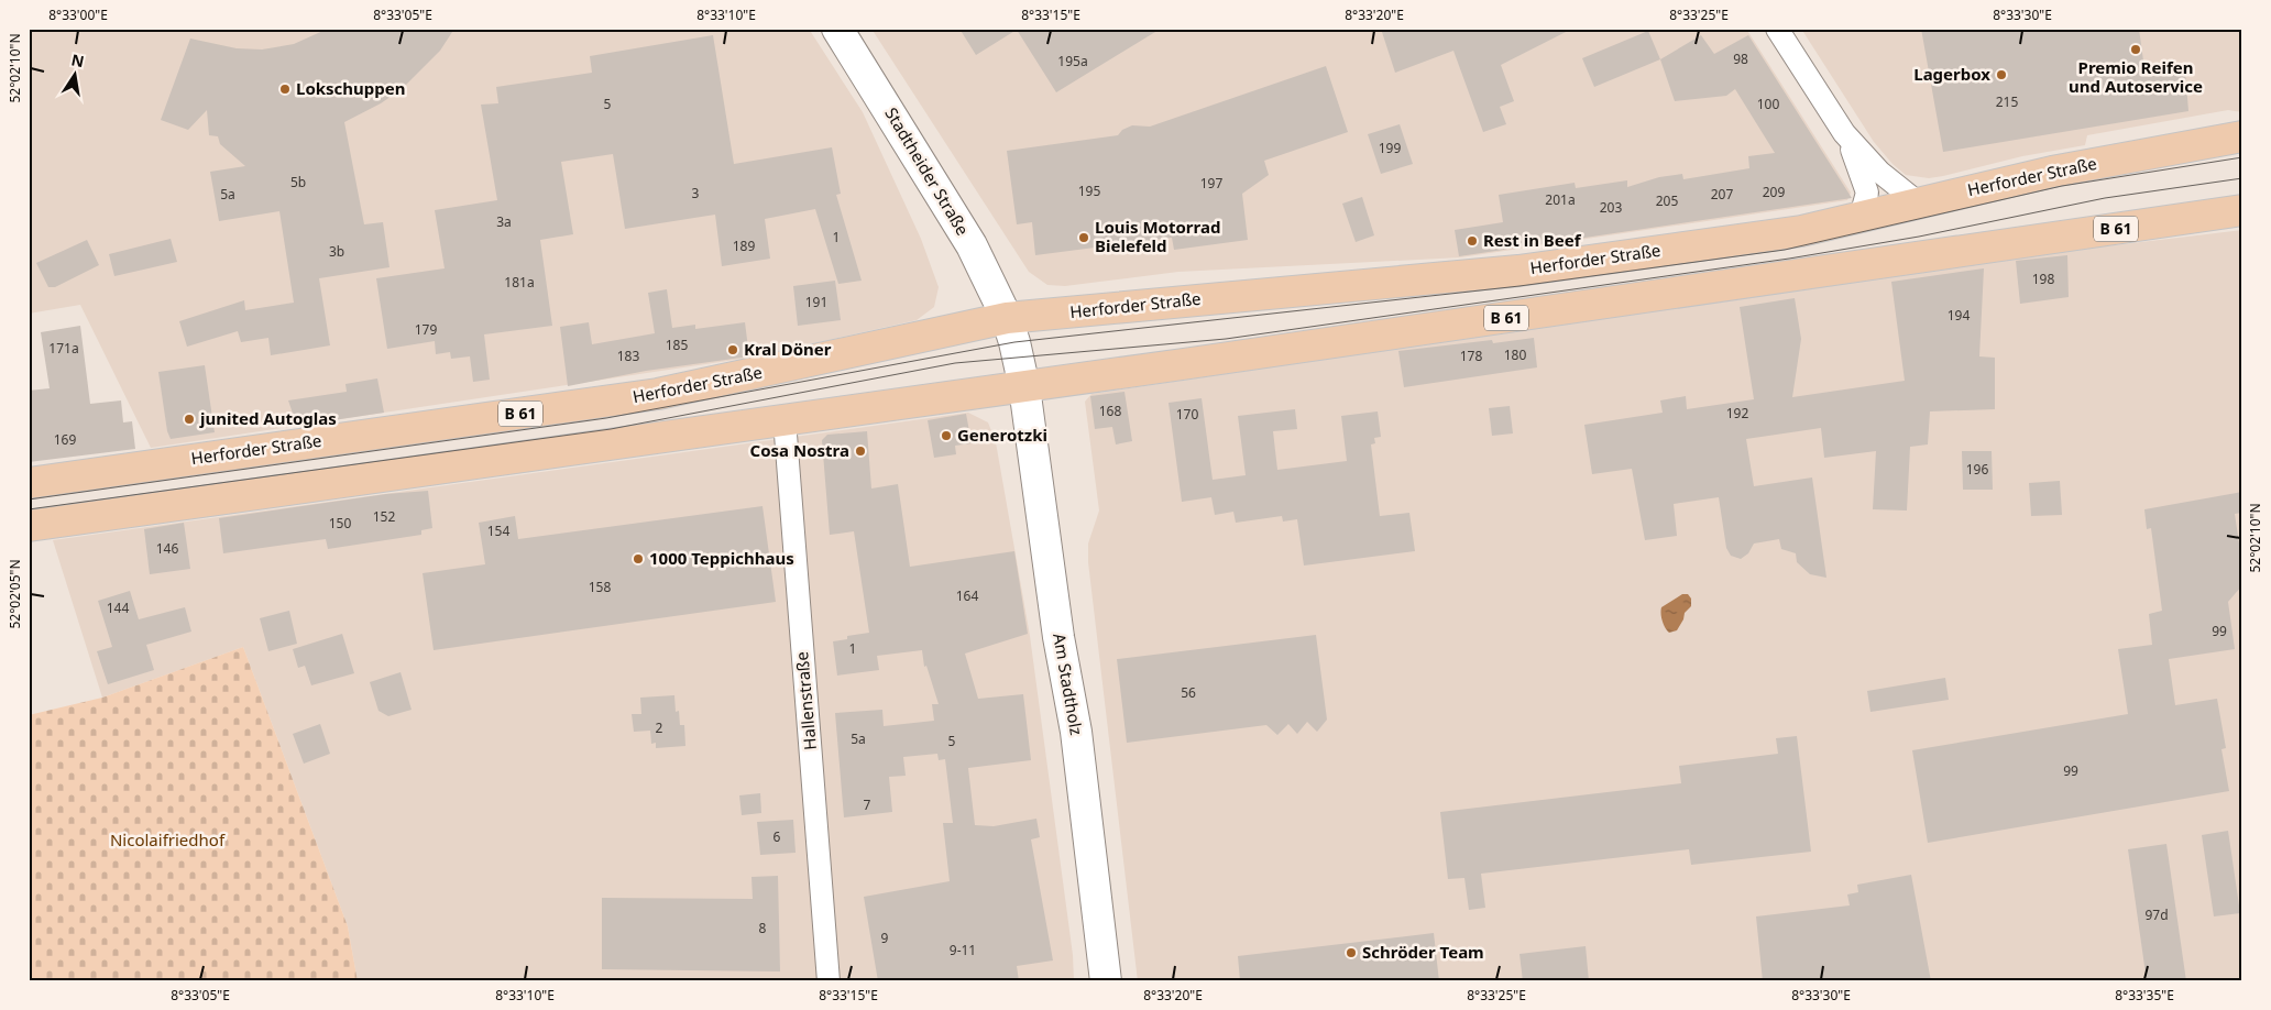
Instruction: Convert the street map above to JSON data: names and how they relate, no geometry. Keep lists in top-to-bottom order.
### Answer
{
  "streets": {
    "main road": ["Herforder Straße", "B 61"],
    "street": ["Stadtheider Straße", "Am Stadtholz", "Hallenstraße"]
  },
  "crossings": [
    ["Stadtheider Straße", "Herforder Straße"],
    ["Stadtheider Straße", "B 61"],
    ["Stadtheider Straße", "Am Stadtholz"],
    ["B 61", "Am Stadtholz"],
    ["B 61", "Hallenstraße"]
  ],
  "parks": ["Nicolaifriedhof"],
  "places": [
    "Premio Reifen und Autoservice",
    "Lagerbox",
    "Lokschuppen",
    "Louis Motorrad Bielefeld",
    "Rest in Beef",
    "Kral Döner",
    "junited Autoglas",
    "Generotzki",
    "Cosa Nostra",
    "1000 Teppichhaus",
    "Schröder Team"
  ],
  "house_numbers": [
    "98",
    "195a",
    "215",
    "5",
    "100",
    "199",
    "5b",
    "197",
    "195",
    "209",
    "3",
    "5a",
    "207",
    "201a",
    "205",
    "203",
    "3a",
    "1",
    "189",
    "3b",
    "198",
    "181a",
    "191",
    "194",
    "179",
    "185",
    "171a",
    "180",
    "183",
    "178",
    "168",
    "192",
    "170",
    "169",
    "196",
    "152",
    "150",
    "154",
    "146",
    "158",
    "164",
    "144",
    "99",
    "1",
    "56",
    "2",
    "5a",
    "5",
    "99",
    "7",
    "6",
    "97d",
    "8",
    "9",
    "9-11"
  ],
  "north": "top",
  "coordinates": [
    "8°33'00\"E",
    "8°33'05\"E",
    "8°33'10\"E",
    "8°33'15\"E",
    "8°33'20\"E",
    "8°33'25\"E",
    "8°33'30\"E",
    "52°02'10\"N",
    "52°02'05\"N",
    "8°33'35\"E"
  ]
}
